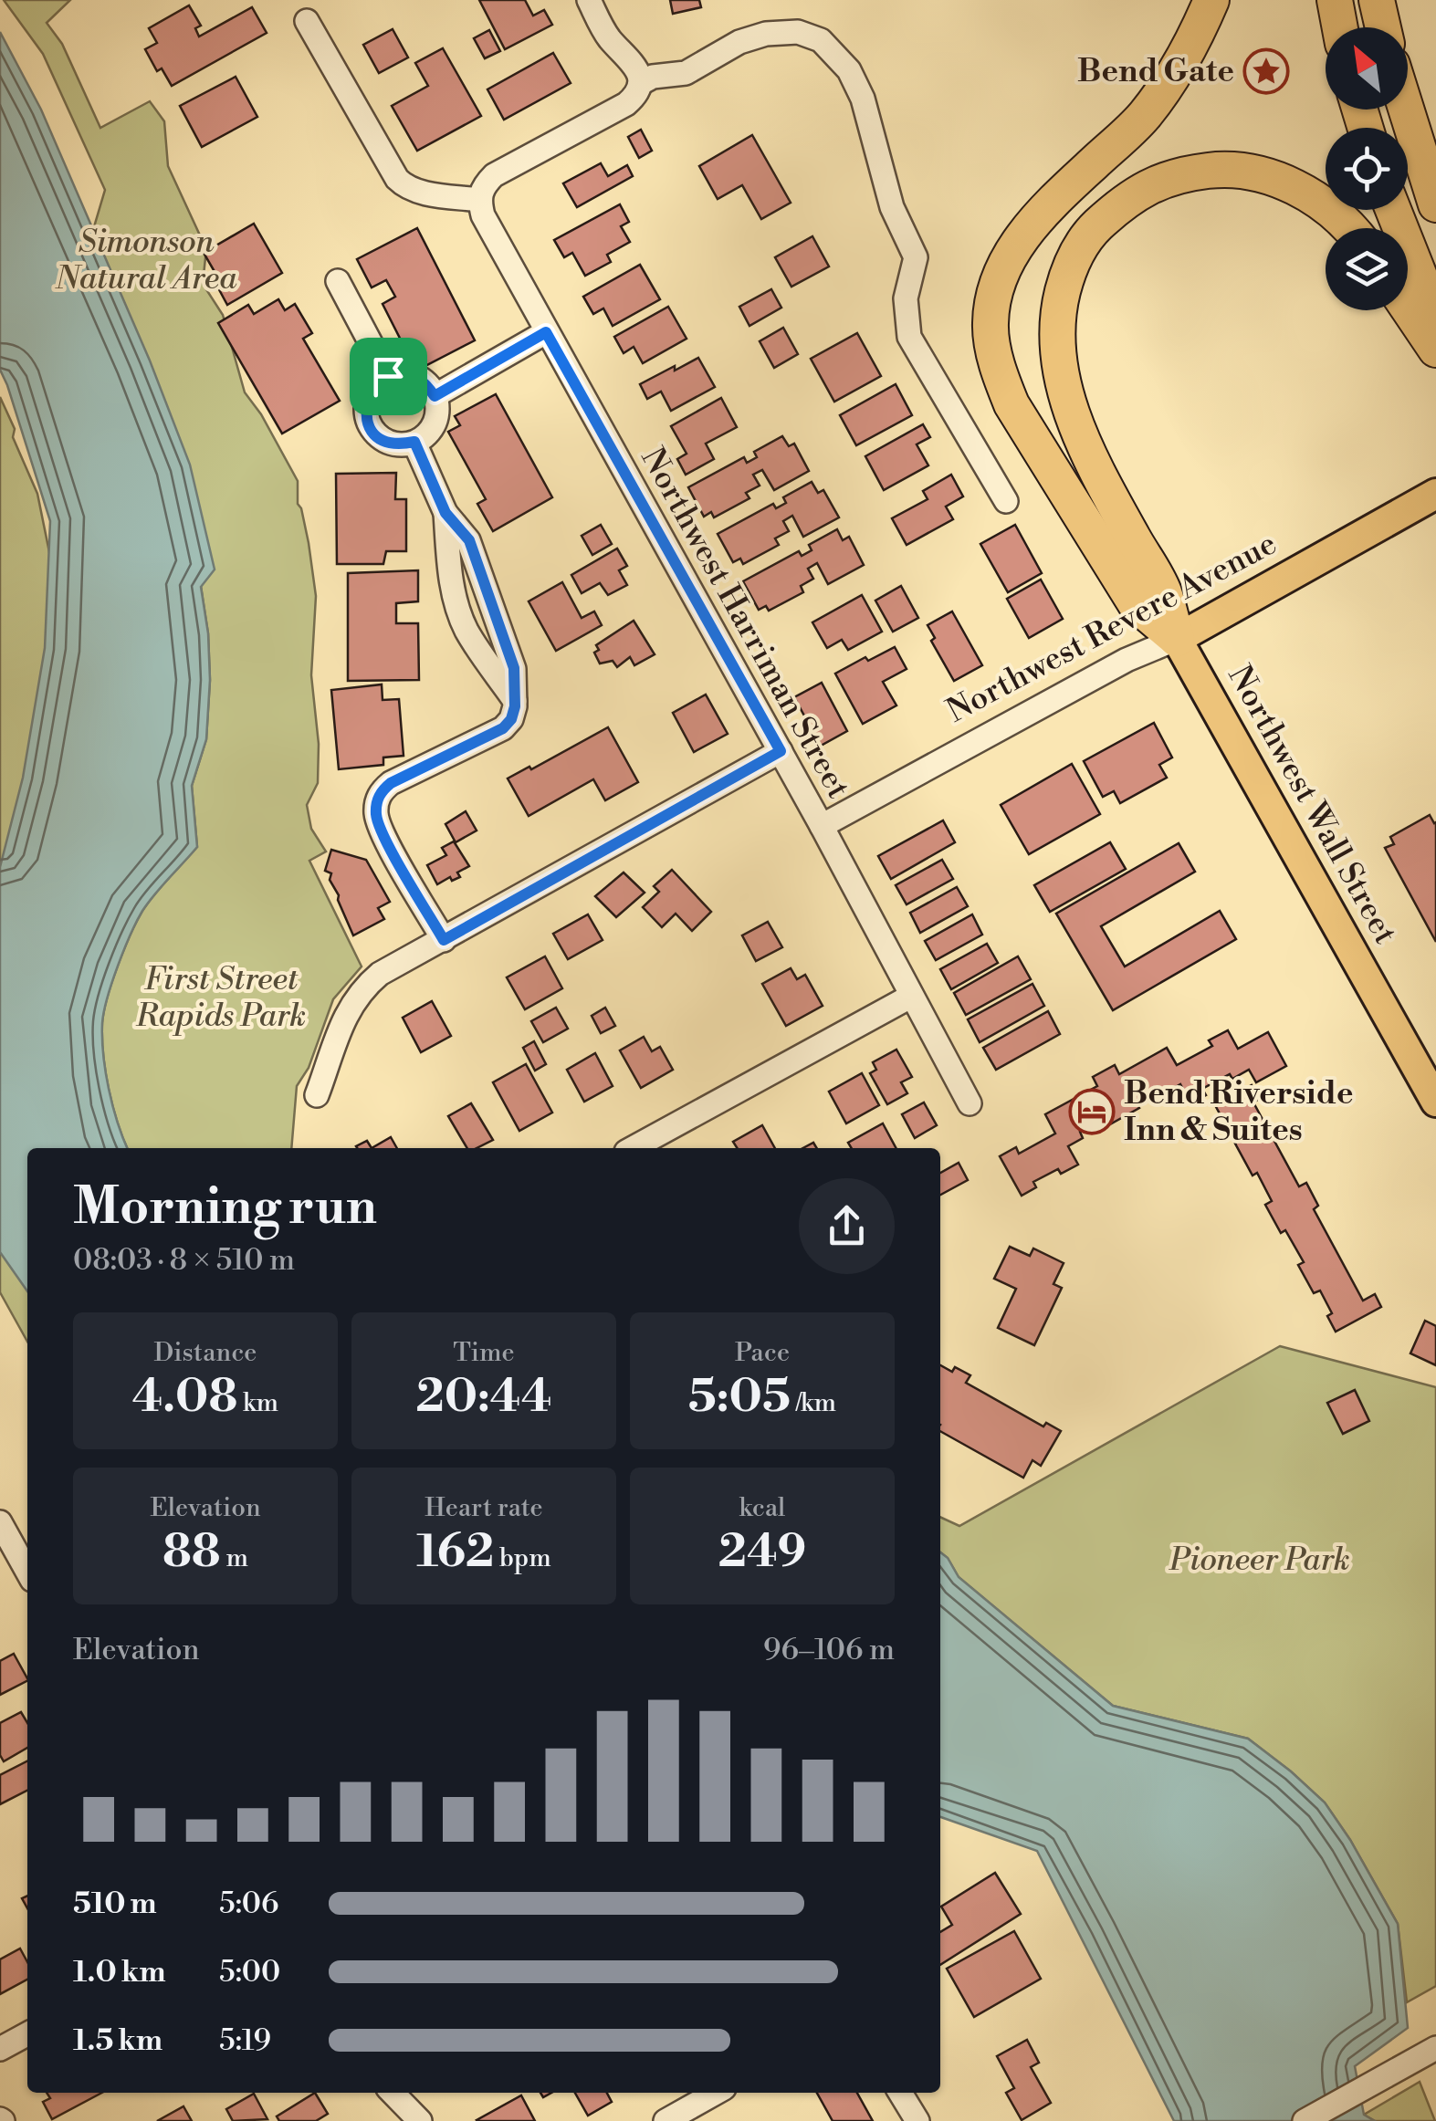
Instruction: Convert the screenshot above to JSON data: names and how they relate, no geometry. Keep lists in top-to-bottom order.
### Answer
{
  "streets": {
    "main road": ["Northwest Revere Avenue", "Northwest Wall Street"],
    "street": ["Northwest Harriman Street"]
  },
  "crossings": [
    ["Northwest Harriman Street", "Northwest Revere Avenue"],
    ["Northwest Revere Avenue", "Northwest Wall Street"]
  ],
  "parks": ["Simonson Natural Area", "First Street Rapids Park", "Pioneer Park"],
  "places": {
    "place": ["Bend Gate"],
    "hotel": ["Bend Riverside Inn & Suites"]
  },
  "north": "top left",
  "page": {
    "heading": ["Morning run", "08:03 · 8 × 510 m"],
    "stats": [
      ["Distance", "4.08 km"],
      ["Time", "20:44"],
      ["Pace", "5:05 /km"],
      ["Elevation", "88 m"],
      ["Heart rate", "162 bpm"],
      ["kcal", "249"]
    ],
    "chart": ["Elevation", "96–106 m"],
    "list": [
      {
        "name": "510 m",
        "note": "5:06"
      },
      {
        "name": "1.0 km",
        "note": "5:00"
      },
      {
        "name": "1.5 km",
        "note": "5:19"
      }
    ]
  }
}
